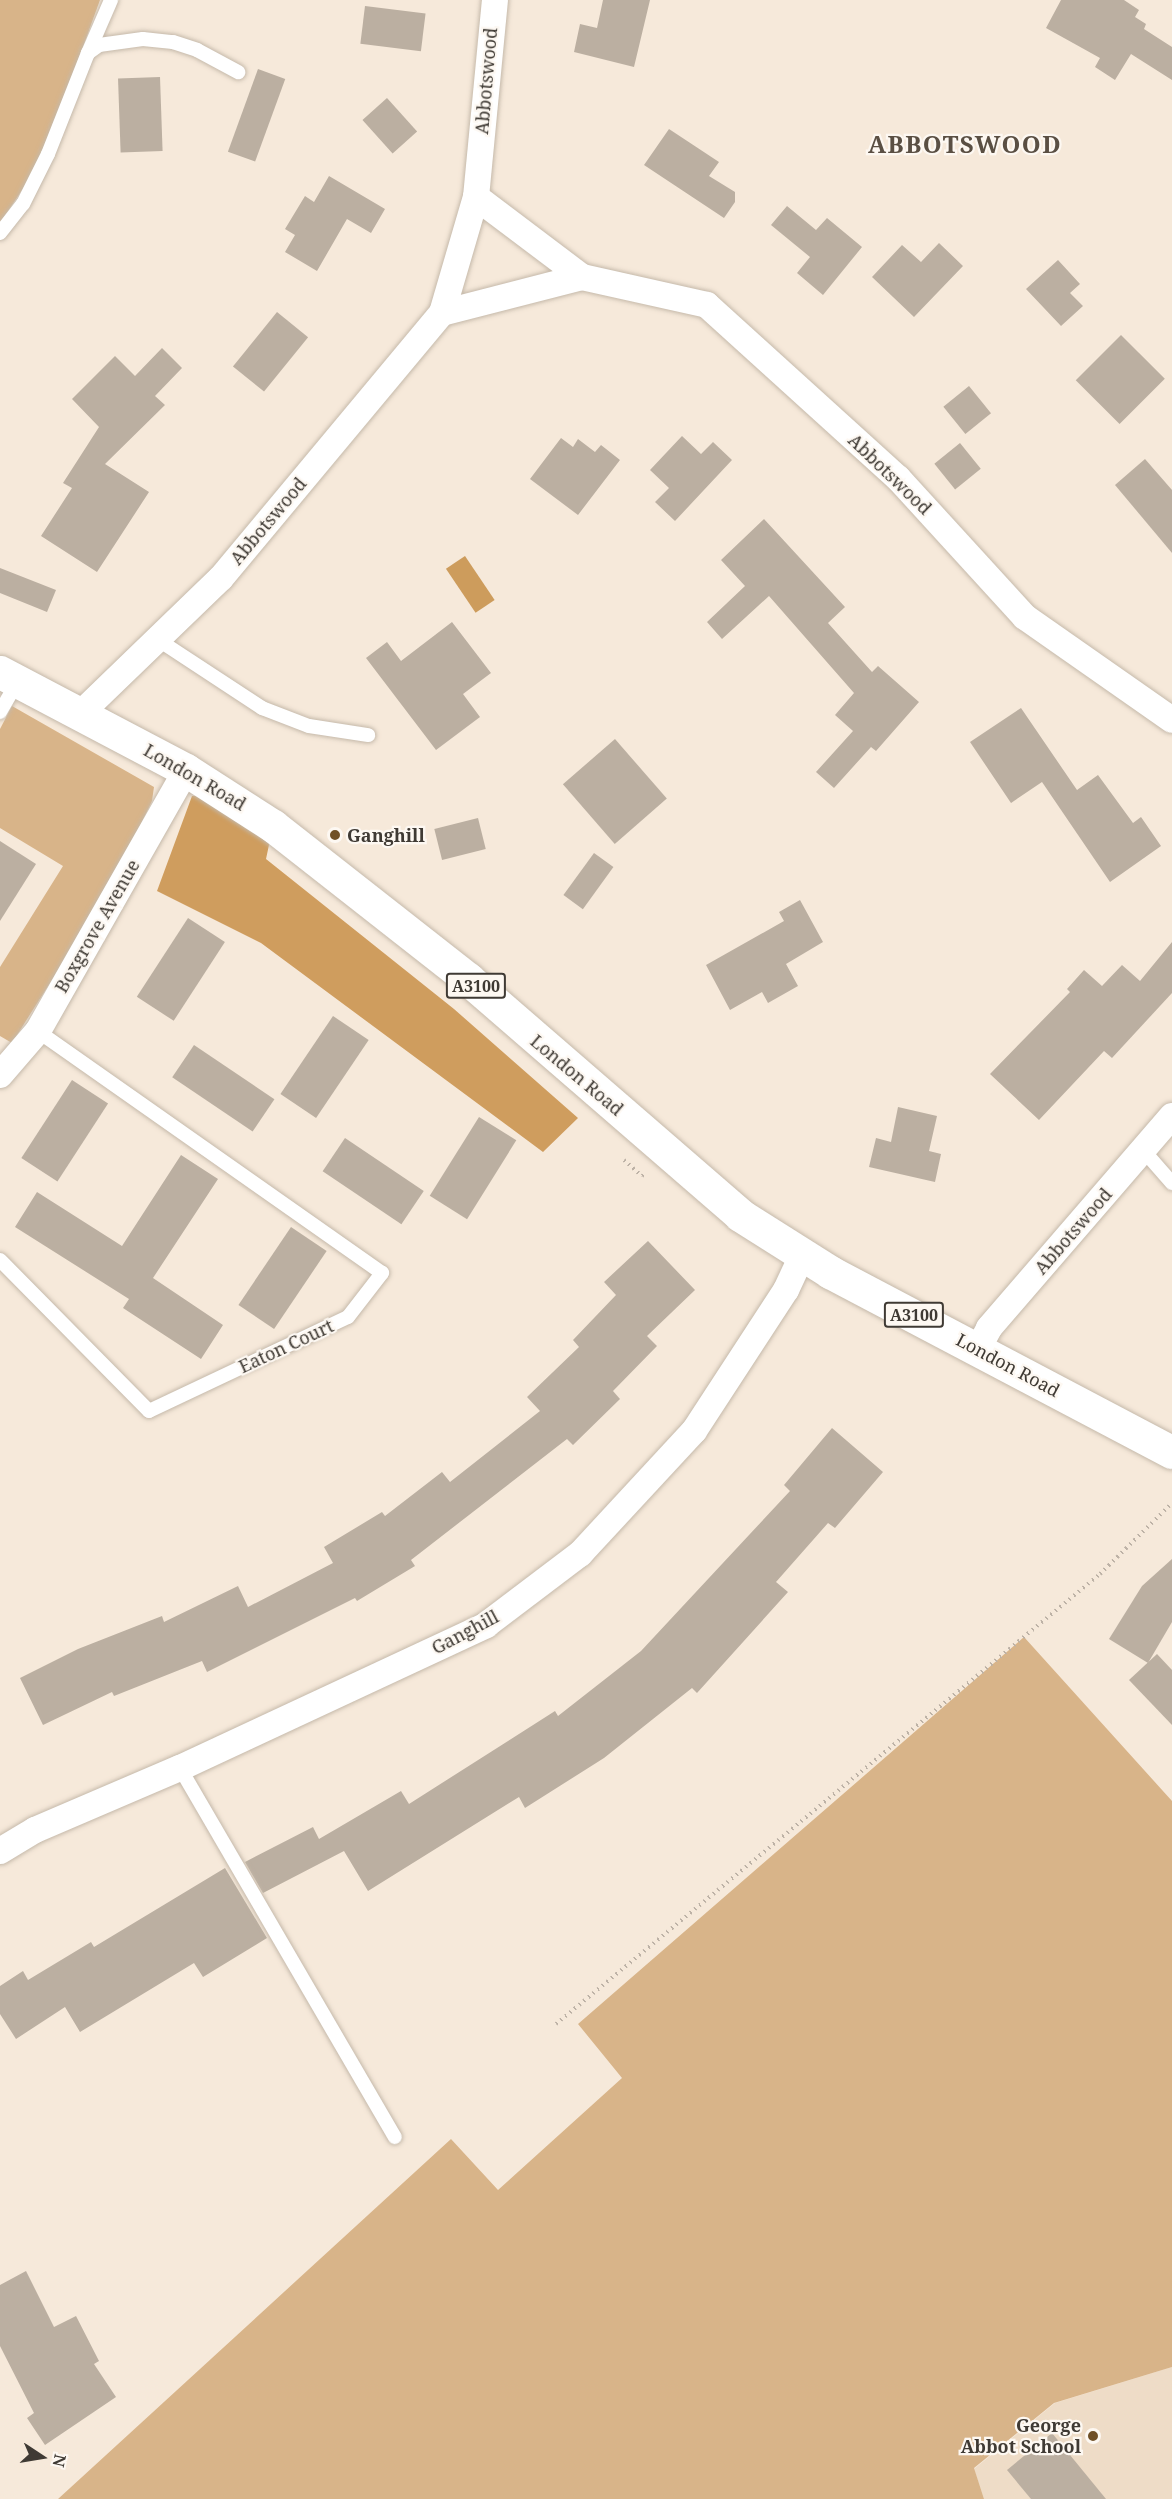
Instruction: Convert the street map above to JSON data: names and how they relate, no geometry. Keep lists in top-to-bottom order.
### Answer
{
  "streets": {
    "main road": ["London Road", "A3100"],
    "street": ["Abbotswood", "Boxgrove Avenue", "Ganghill"],
    "lane": ["Eaton Court"]
  },
  "crossings": [
    ["Abbotswood", "London Road"],
    ["London Road", "Boxgrove Avenue"],
    ["London Road", "Ganghill"],
    ["Boxgrove Avenue", "Eaton Court"]
  ],
  "districts": ["ABBOTSWOOD"],
  "places": ["Ganghill", "George Abbot School"],
  "north": "right"
}
